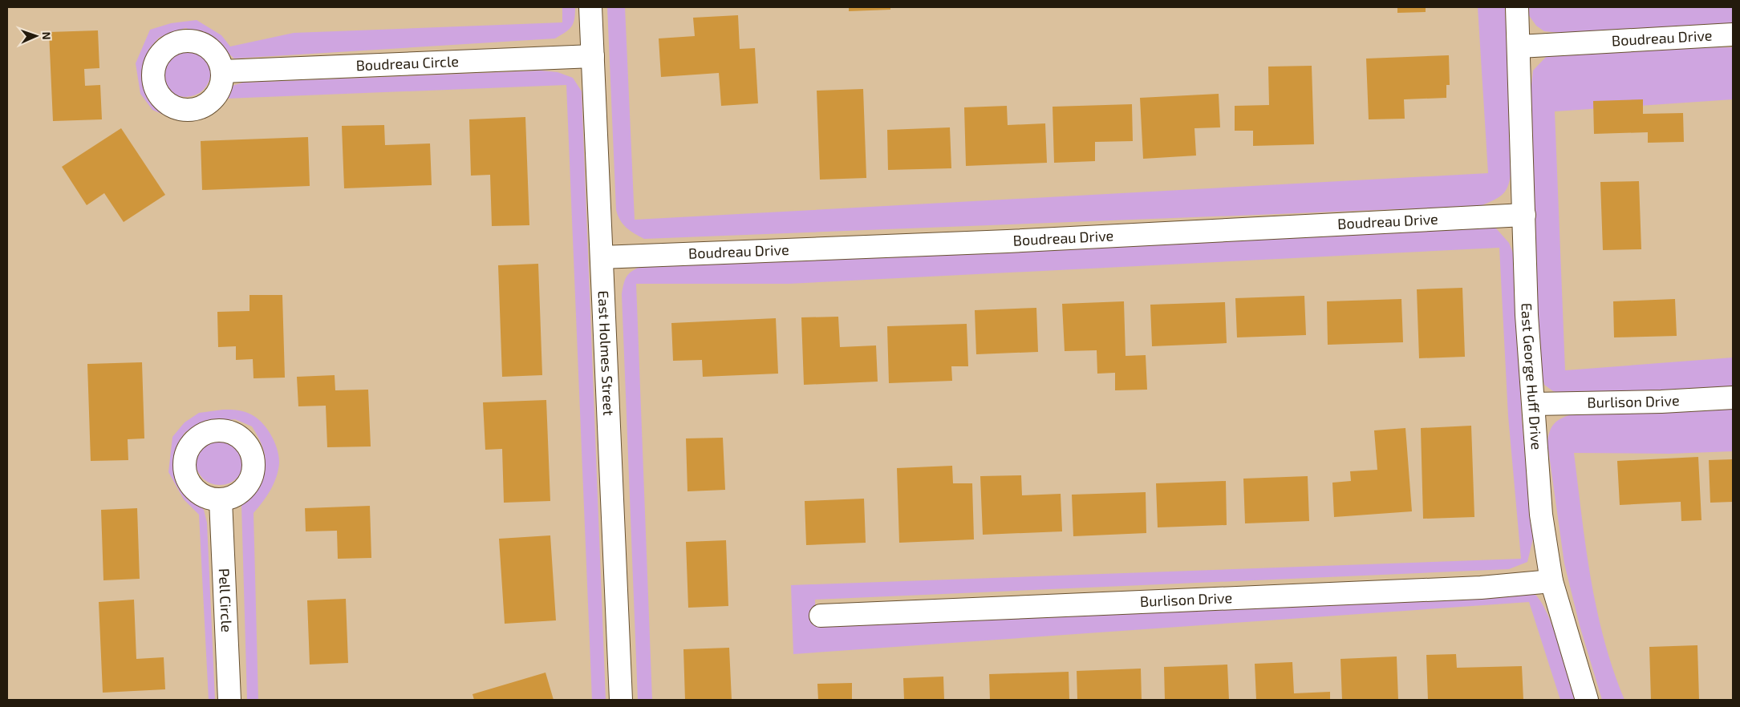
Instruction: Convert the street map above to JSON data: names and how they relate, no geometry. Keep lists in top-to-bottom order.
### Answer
{
  "streets": {
    "street": [
      "Boudreau Drive",
      "Boudreau Circle",
      "East Holmes Street",
      "East George Huff Drive",
      "Burlison Drive",
      "Pell Circle"
    ]
  },
  "crossings": [
    ["Boudreau Drive", "East Holmes Street"],
    ["Boudreau Drive", "East George Huff Drive"],
    ["Boudreau Circle", "East Holmes Street"],
    ["East George Huff Drive", "Burlison Drive"]
  ],
  "north": "right"
}
